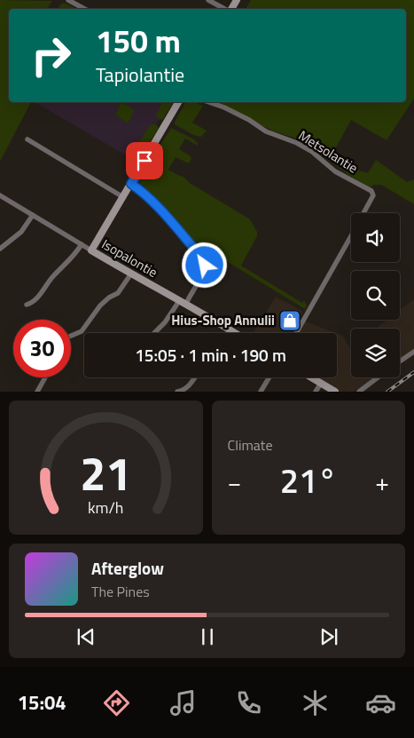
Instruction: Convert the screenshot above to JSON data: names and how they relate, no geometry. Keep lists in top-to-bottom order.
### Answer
{
  "streets": {
    "street": ["Metsolantie", "Isopalontie"]
  },
  "places": {
    "shop": ["Hius-Shop Annulii"]
  },
  "page": {
    "turn": ["150 m", "Tapiolantie"],
    "limit": "30",
    "trip": "15:05 · 1 min · 190 m",
    "tile": "Climate",
    "heat": ["−", "21°", "+"],
    "song": ["Afterglow", "The Pines"],
    "tabs": "15:04",
    "gauge": ["21", "km/h"]
  }
}
